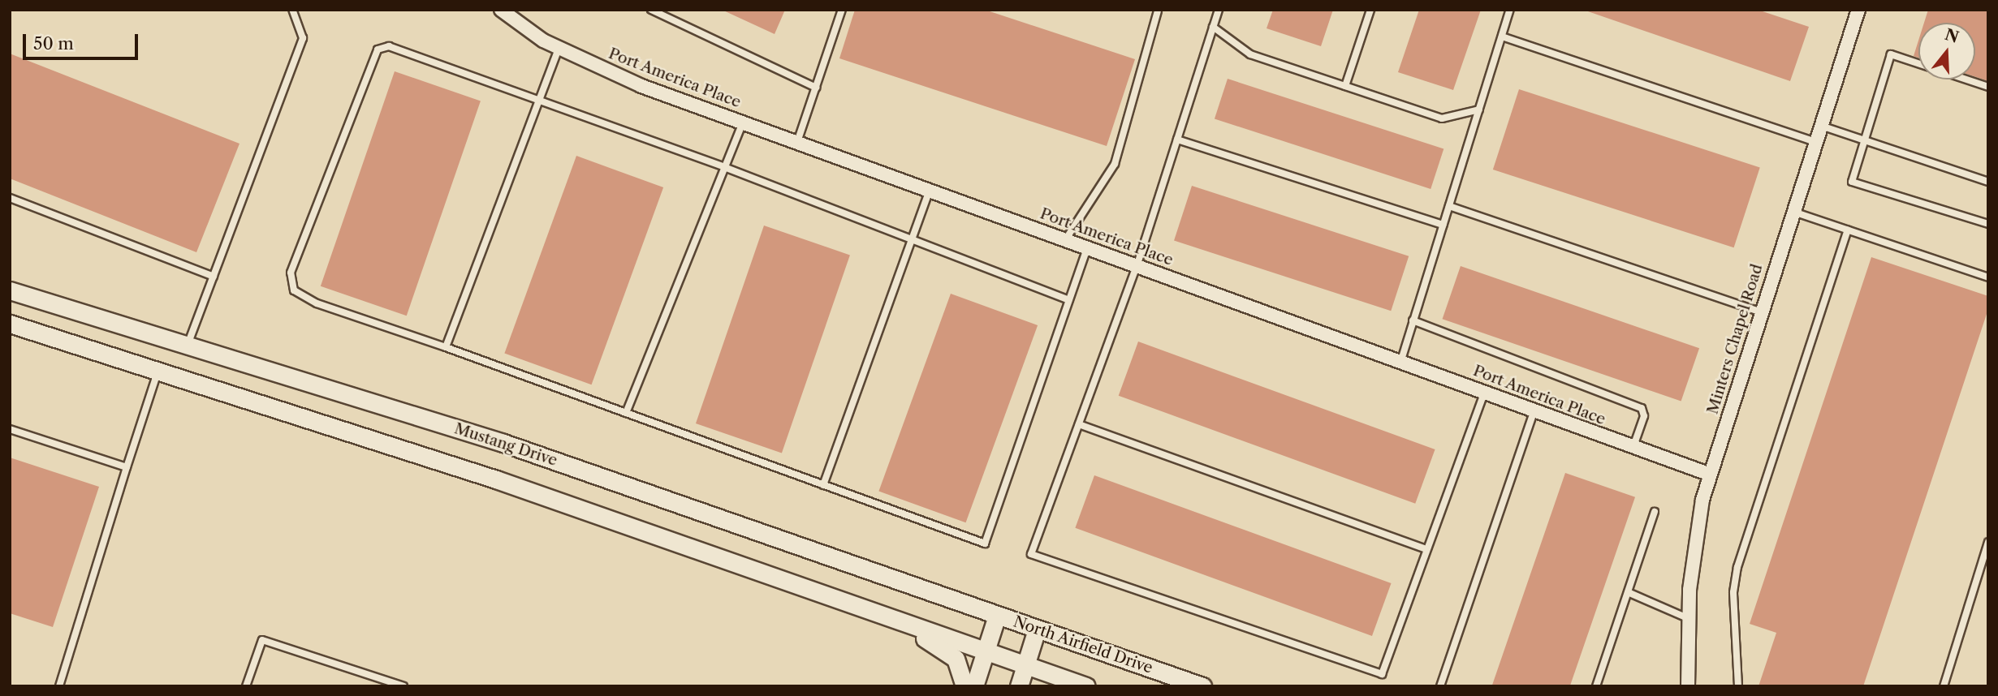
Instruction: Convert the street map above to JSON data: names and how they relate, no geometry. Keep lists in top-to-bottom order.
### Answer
{
  "streets": {
    "main road": ["Mustang Drive", "North Airfield Drive"],
    "street": ["Port America Place", "Minters Chapel Road"]
  },
  "crossings": [
    ["Port America Place", "Minters Chapel Road"],
    ["Mustang Drive", "North Airfield Drive"]
  ],
  "scale_bar": "50 m",
  "north": "top"
}
